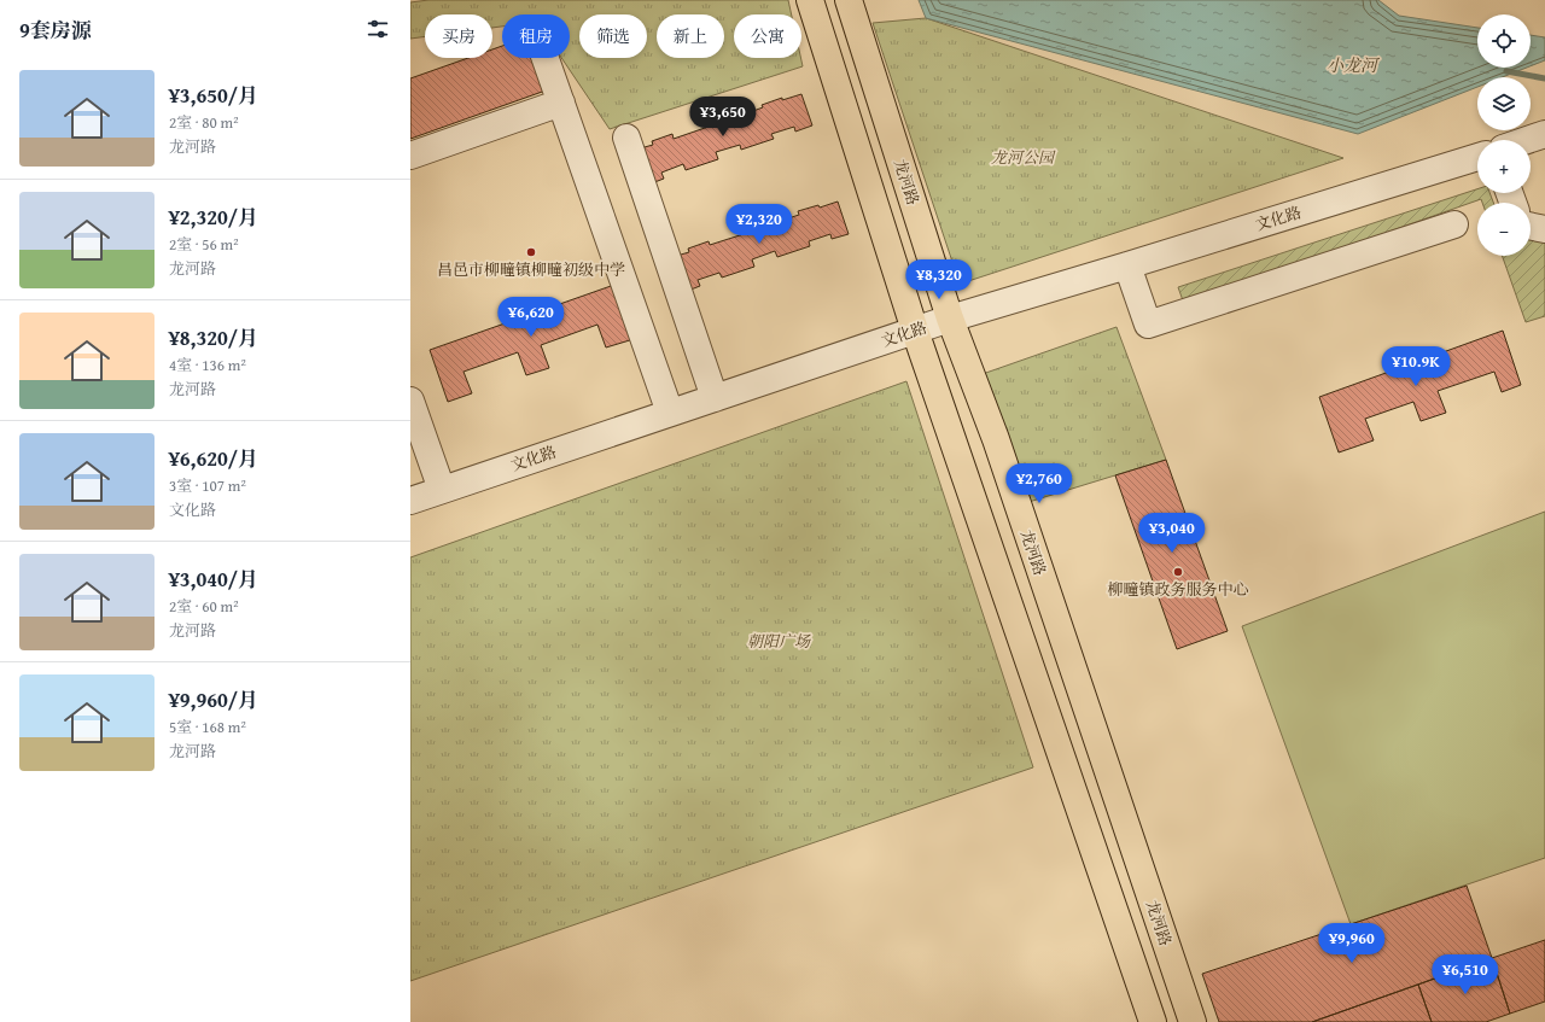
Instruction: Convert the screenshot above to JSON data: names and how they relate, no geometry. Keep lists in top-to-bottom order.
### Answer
{
  "streets": {
    "main road": ["龙河路"],
    "street": ["文化路"]
  },
  "crossings": [
    ["龙河路", "文化路"]
  ],
  "water": ["小龙河"],
  "parks": ["龙河公园", "朝阳广场"],
  "places": ["昌邑市柳疃镇柳疃初级中学", "柳疃镇政务服务中心"],
  "page": {
    "heading": "9套房源",
    "map_buttons": ["+", "−"],
    "chip": [
      "买房",
      "租房",
      "筛选",
      "新上",
      "公寓"
    ],
    "list": [
      {
        "name": "¥3,650/月",
        "note": "2室 · 80 m² · 龙河路"
      },
      {
        "name": "¥2,320/月",
        "note": "2室 · 56 m² · 龙河路"
      },
      {
        "name": "¥8,320/月",
        "note": "4室 · 136 m² · 龙河路"
      },
      {
        "name": "¥6,620/月",
        "note": "3室 · 107 m² · 文化路"
      },
      {
        "name": "¥3,040/月",
        "note": "2室 · 60 m² · 龙河路"
      },
      {
        "name": "¥9,960/月",
        "note": "5室 · 168 m² · 龙河路"
      }
    ],
    "price": [
      "¥3,650",
      "¥2,320",
      "¥8,320",
      "¥6,620",
      "¥10.9K",
      "¥2,760",
      "¥3,040",
      "¥9,960",
      "¥6,510"
    ]
  }
}
